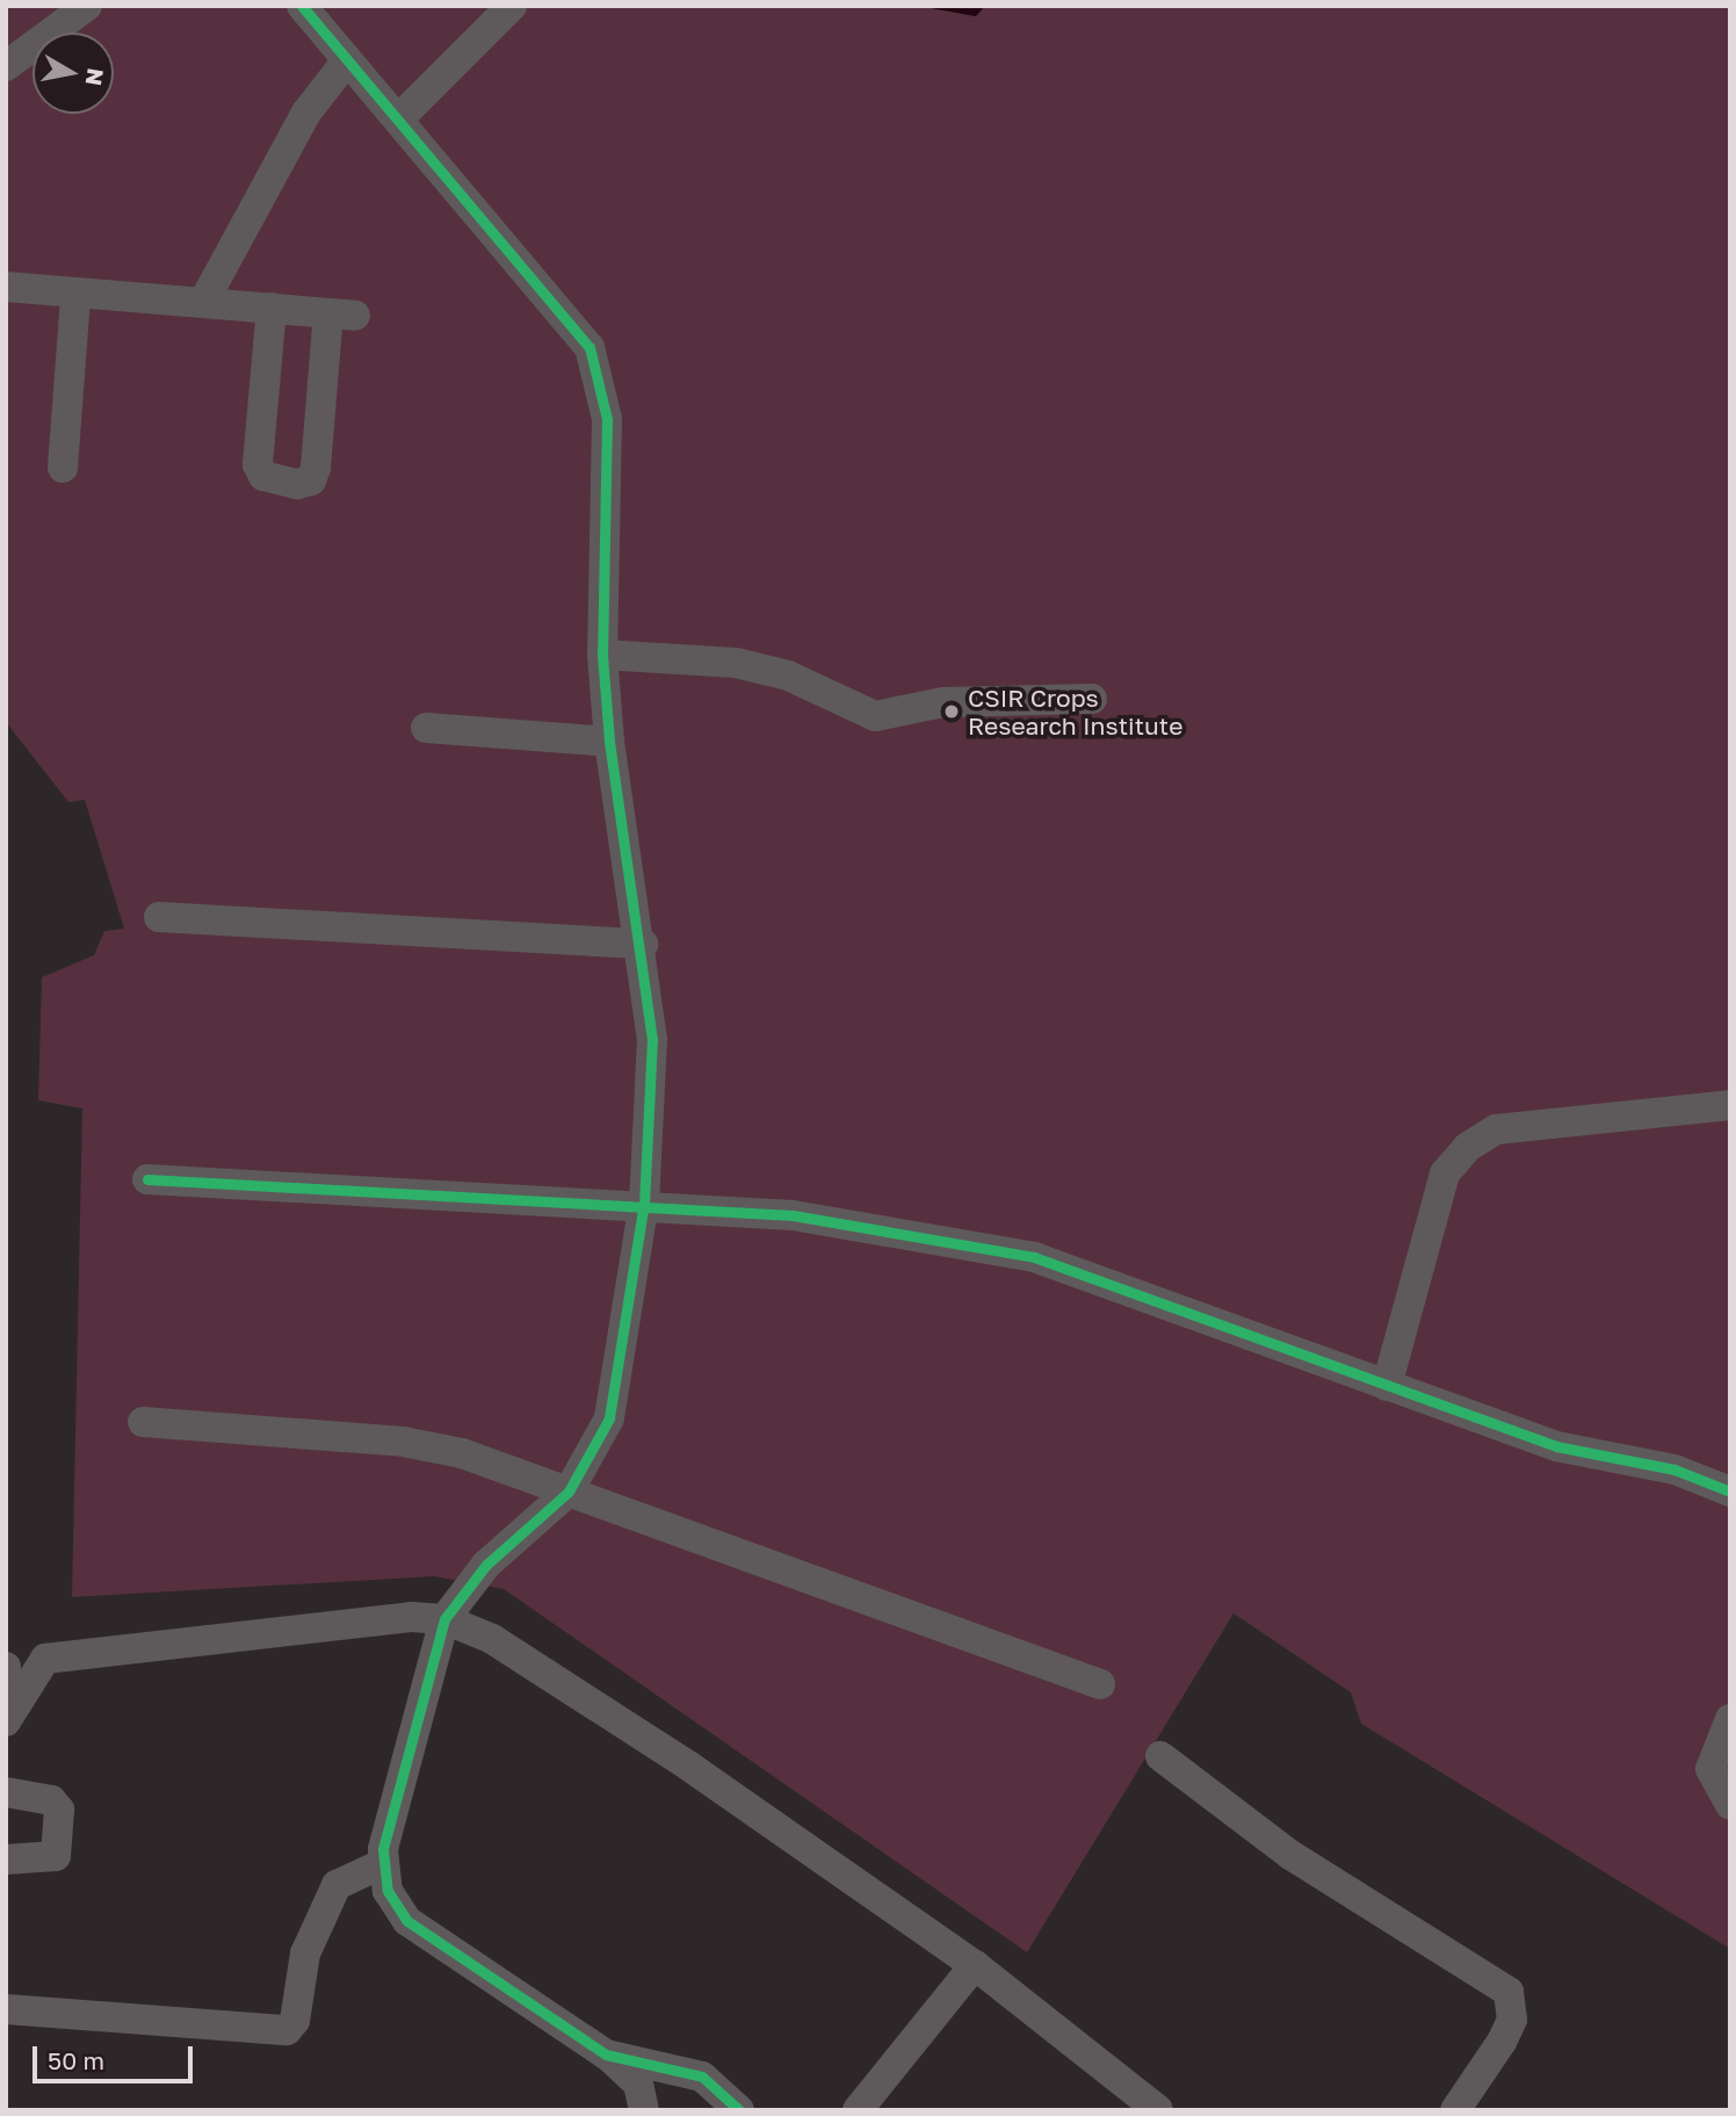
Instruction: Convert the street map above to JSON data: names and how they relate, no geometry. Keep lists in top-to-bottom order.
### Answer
{
  "places": ["CSIR Crops Research Institute"],
  "scale_bar": "50 m",
  "north": "right"
}
